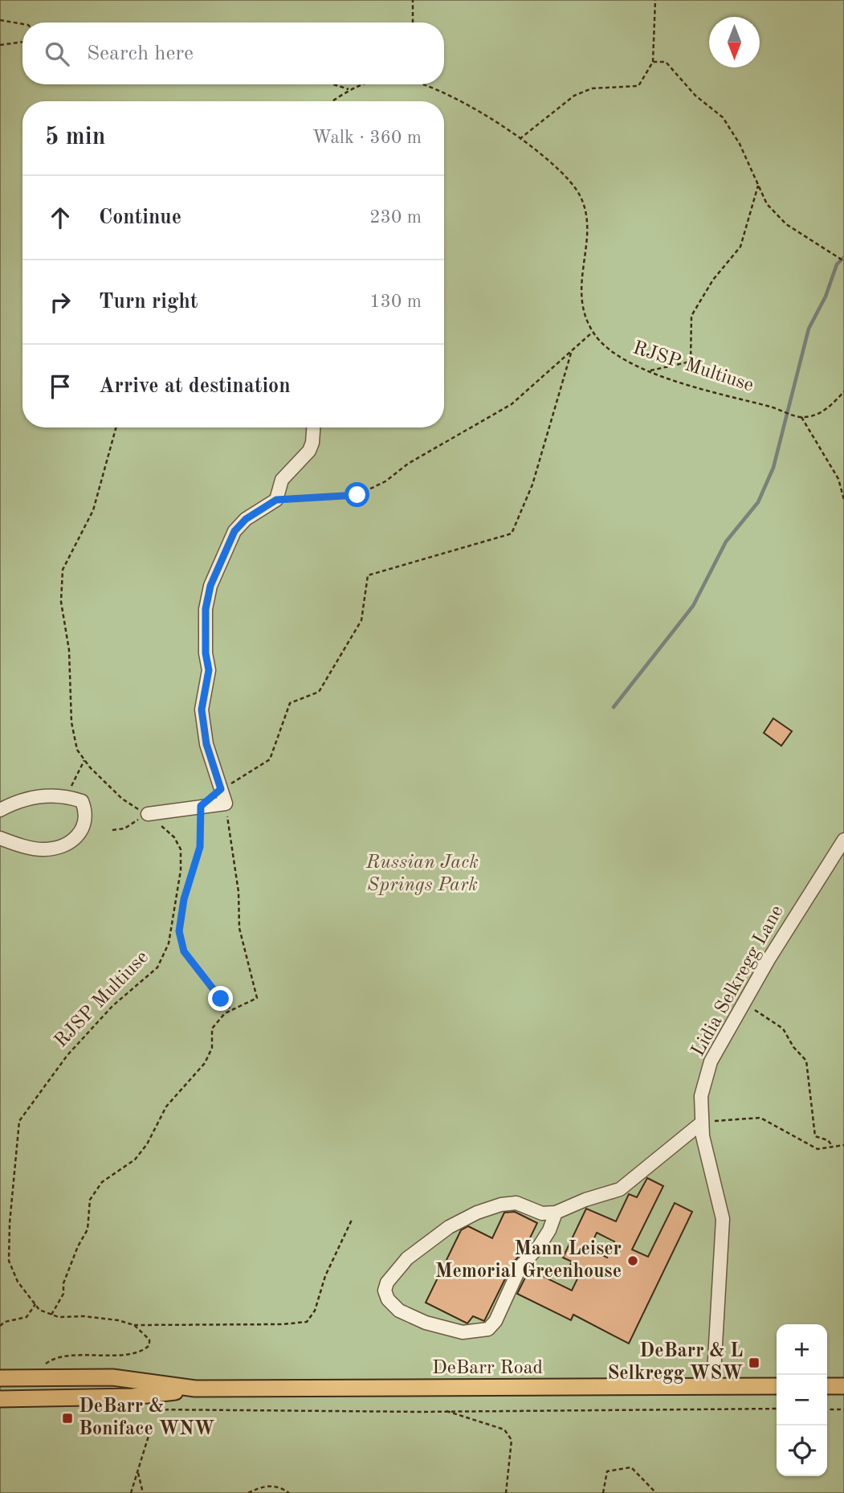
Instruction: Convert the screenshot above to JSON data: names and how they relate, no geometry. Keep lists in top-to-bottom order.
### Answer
{
  "streets": {
    "main road": ["DeBarr Road"],
    "lane": ["Lidia Selkregg Lane"],
    "path": ["RJSP Multiuse"]
  },
  "crossings": [
    ["Lidia Selkregg Lane", "DeBarr Road"]
  ],
  "parks": ["Russian Jack Springs Park"],
  "places": {
    "other": ["Mann Leiser Memorial Greenhouse"],
    "transit": ["DeBarr & L Selkregg WSW", "DeBarr & Boniface WNW"]
  },
  "north": "bottom",
  "page": {
    "search": "Search here",
    "heading": ["5 min", "Walk · 360 m"],
    "list": [
      ["Continue", "230 m"],
      ["Turn right", "130 m"],
      "Arrive at destination"
    ],
    "map_buttons": ["+", "−"]
  }
}
